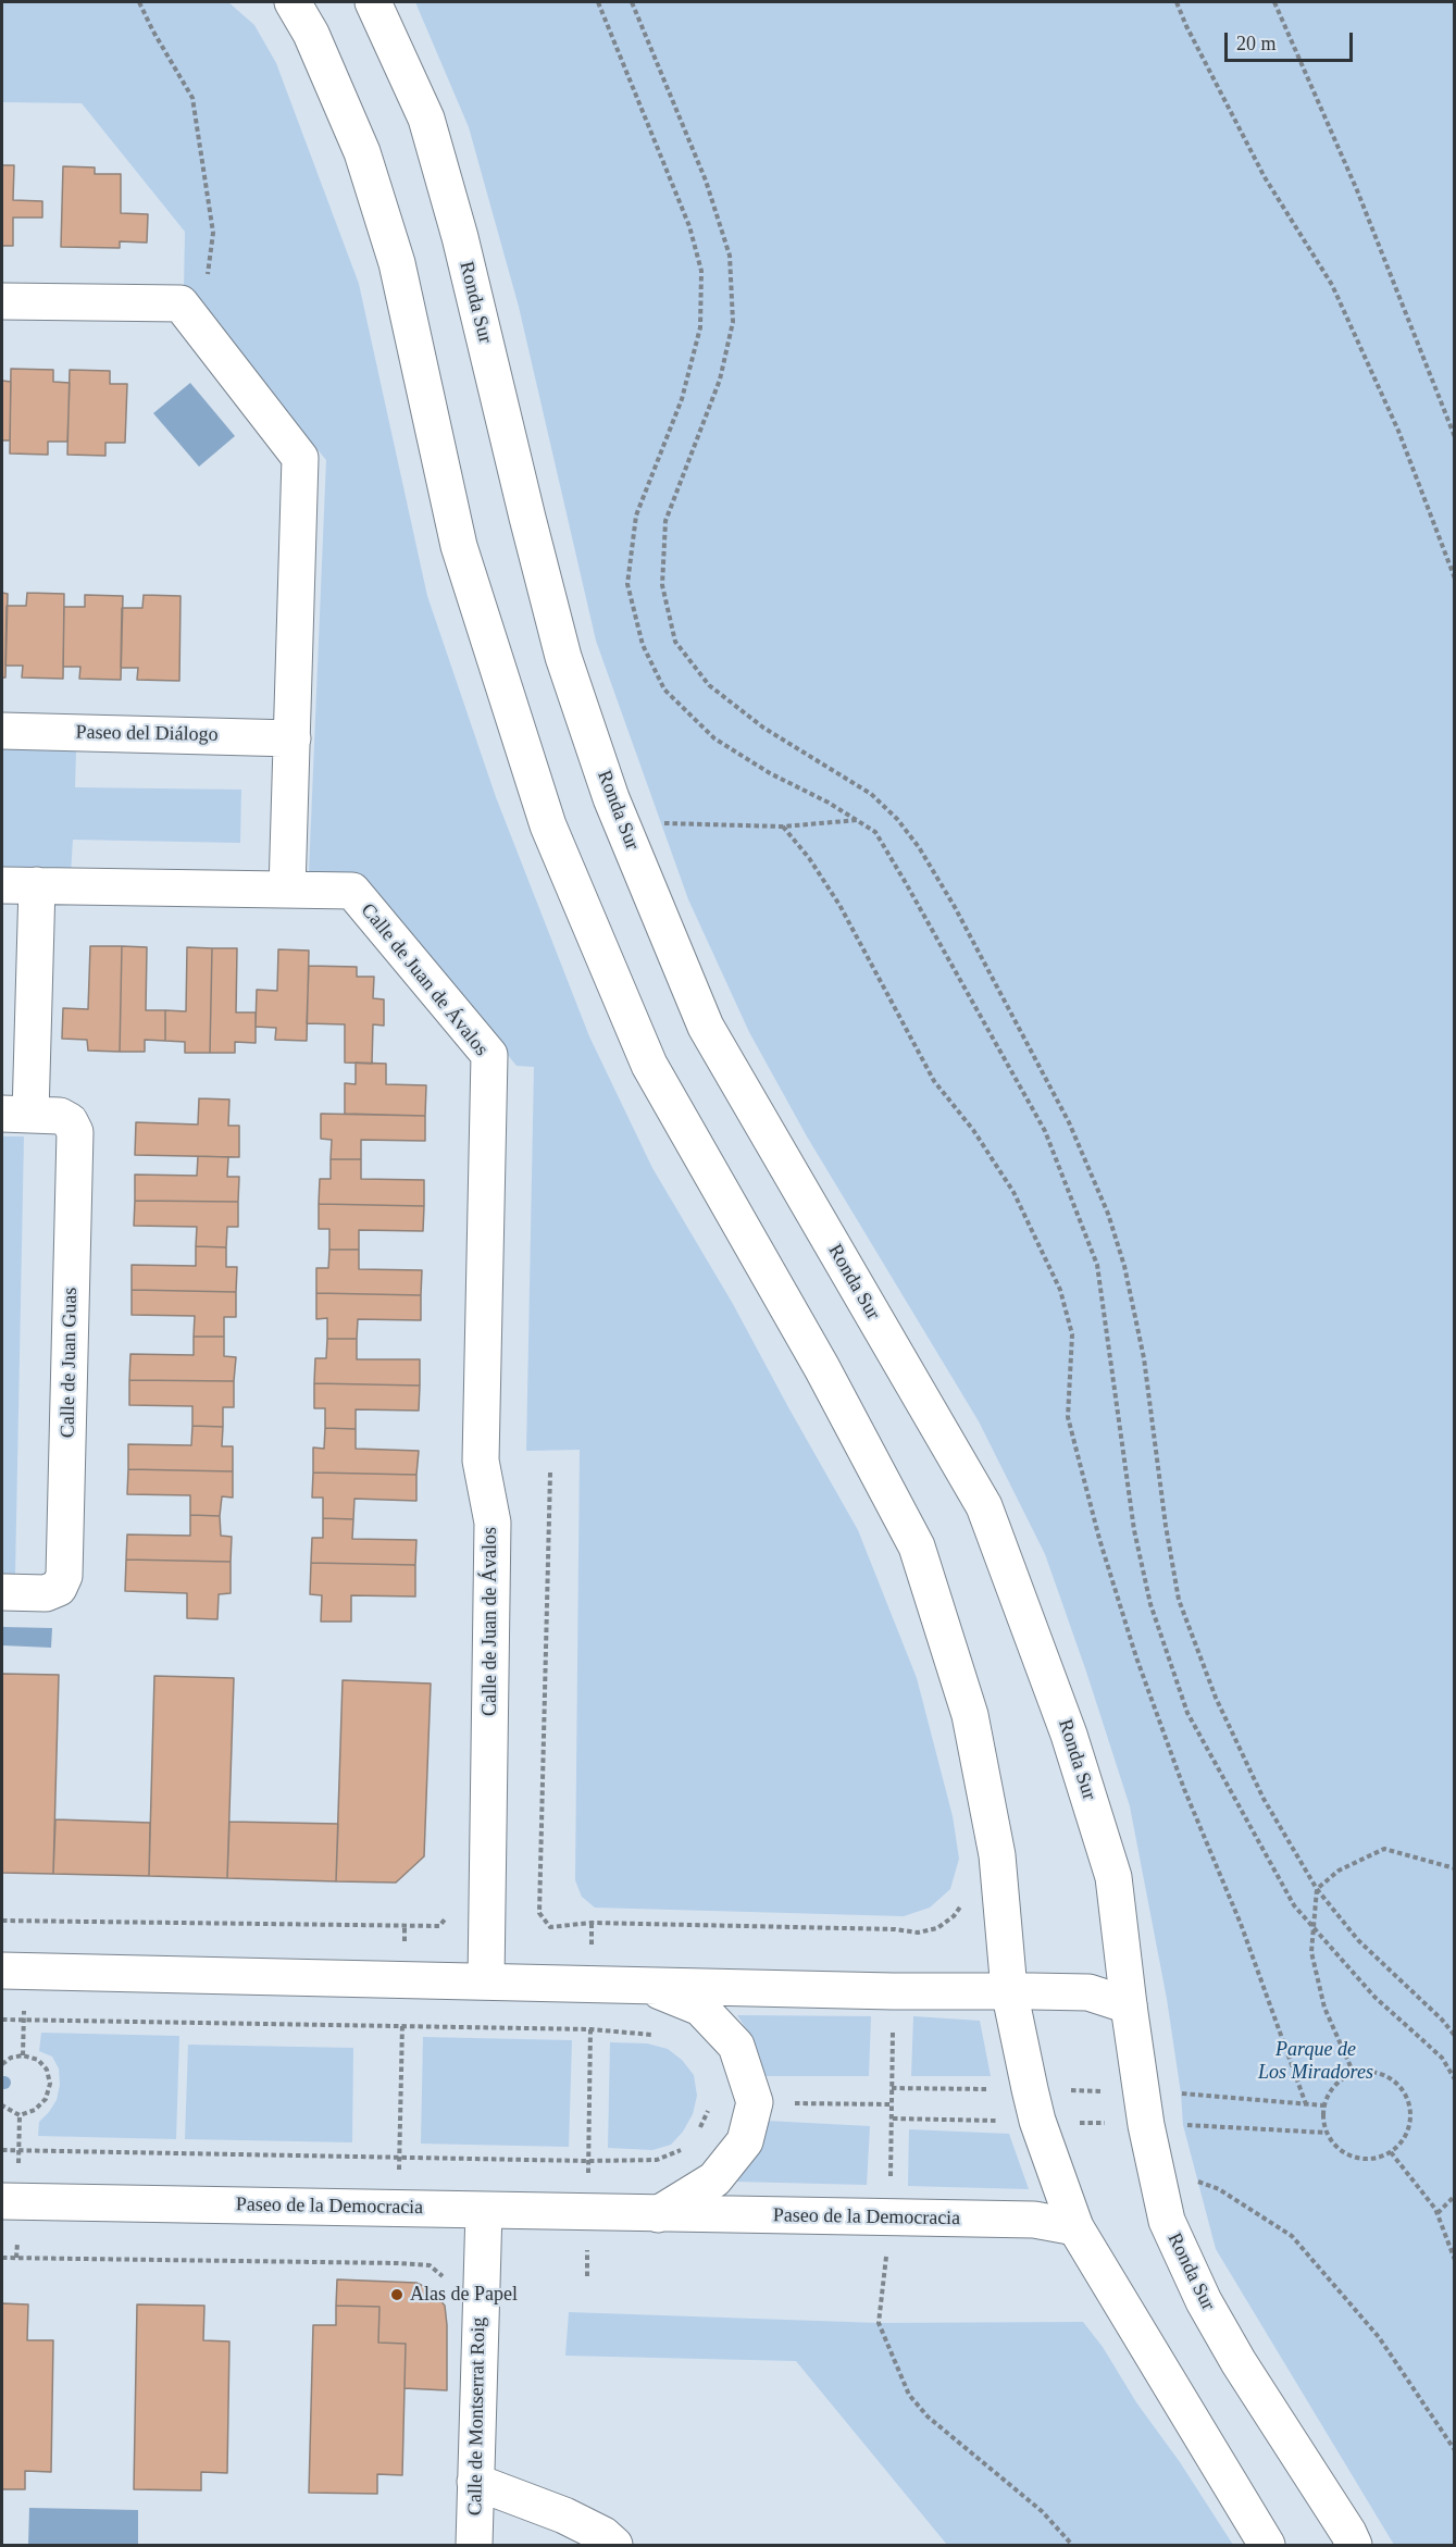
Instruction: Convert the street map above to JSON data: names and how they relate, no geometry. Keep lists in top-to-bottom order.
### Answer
{
  "streets": {
    "street": [
      "Ronda Sur",
      "Paseo del Diálogo",
      "Calle de Juan de Ávalos",
      "Calle de Juan Guas",
      "Paseo de la Democracia",
      "Calle de Montserrat Roig"
    ]
  },
  "crossings": [
    ["Paseo de la Democracia", "Calle de Montserrat Roig"]
  ],
  "parks": ["Parque de Los Miradores"],
  "places": ["Alas de Papel"],
  "scale_bar": "20 m"
}
